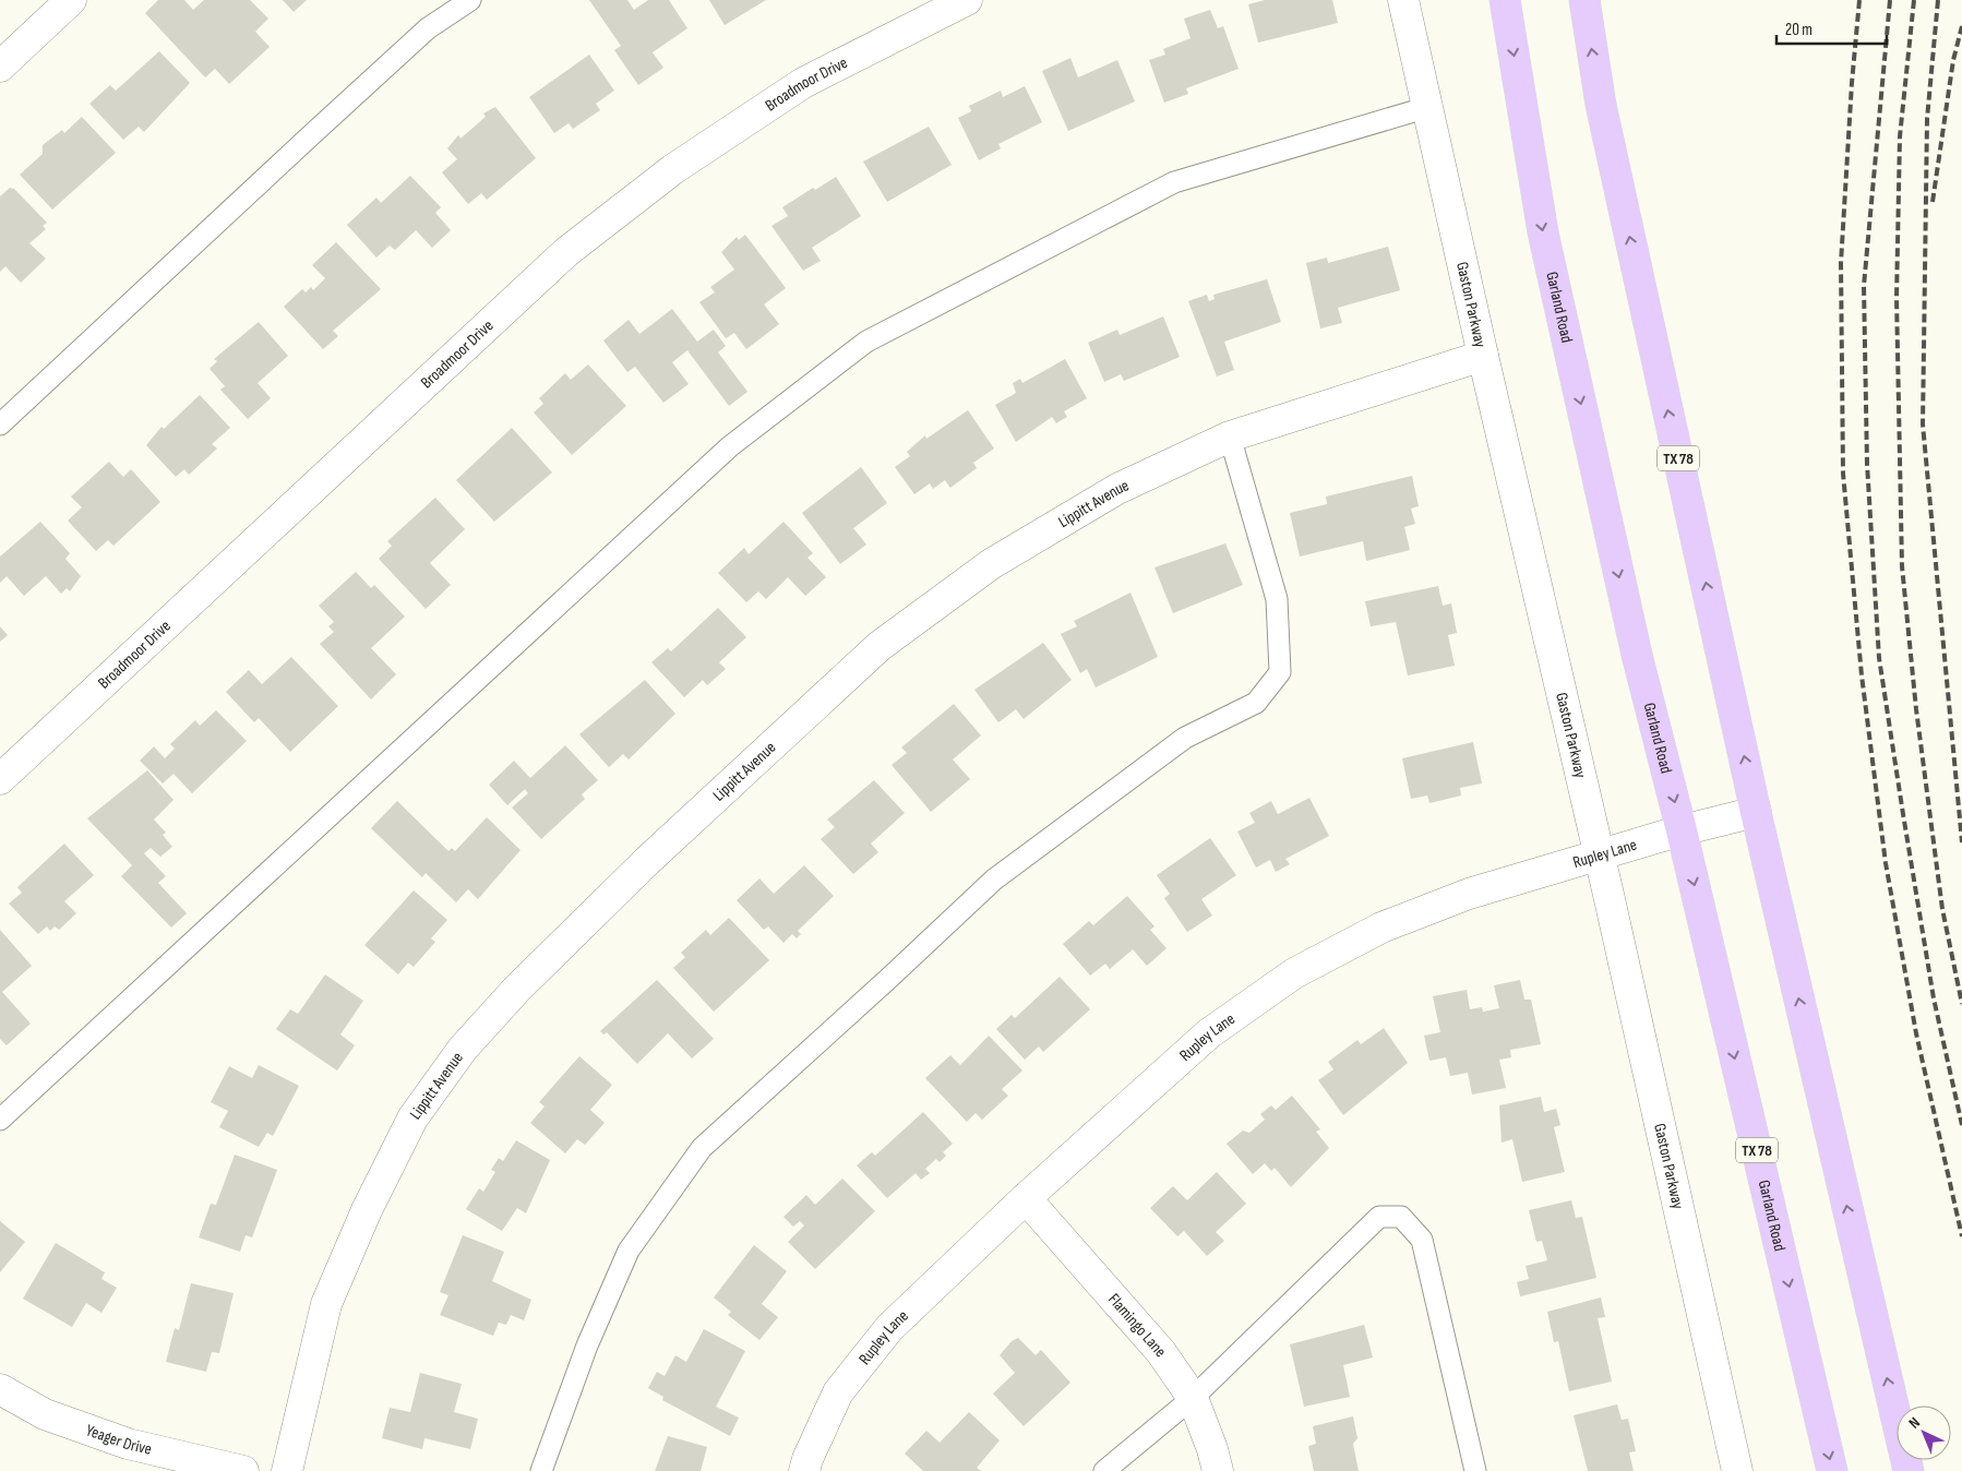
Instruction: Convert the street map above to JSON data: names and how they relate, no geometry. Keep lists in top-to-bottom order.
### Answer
{
  "streets": {
    "main road": ["Garland Road", "TX 78"],
    "street": [
      "Broadmoor Drive",
      "Gaston Parkway",
      "Lippitt Avenue",
      "Rupley Lane",
      "Flamingo Lane",
      "Yeager Drive"
    ]
  },
  "crossings": [
    ["Gaston Parkway", "Lippitt Avenue"],
    ["Gaston Parkway", "Rupley Lane"],
    ["Garland Road", "Rupley Lane"],
    ["TX 78", "Rupley Lane"],
    ["Rupley Lane", "Flamingo Lane"]
  ],
  "scale_bar": "20 m",
  "north": "top left"
}
